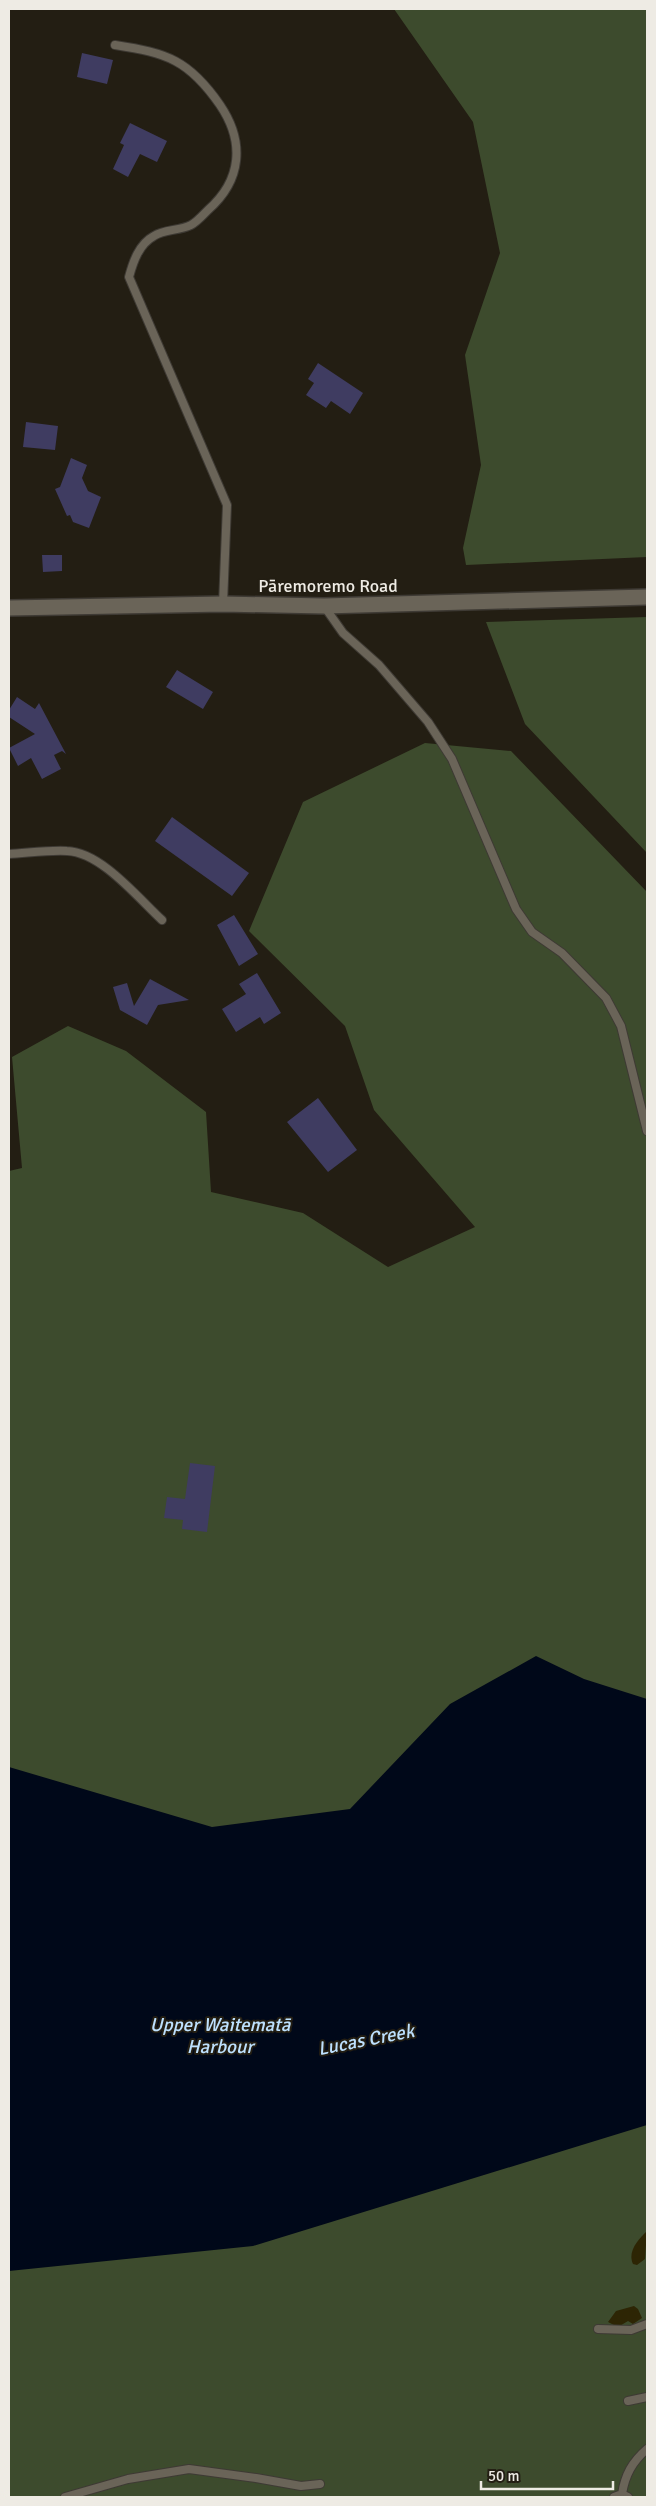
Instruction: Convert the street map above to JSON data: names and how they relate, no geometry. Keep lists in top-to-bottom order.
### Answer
{
  "streets": {
    "street": ["Pāremoremo Road"]
  },
  "water": ["Upper Waitematā Harbour", "Lucas Creek"],
  "scale_bar": "50 m"
}
